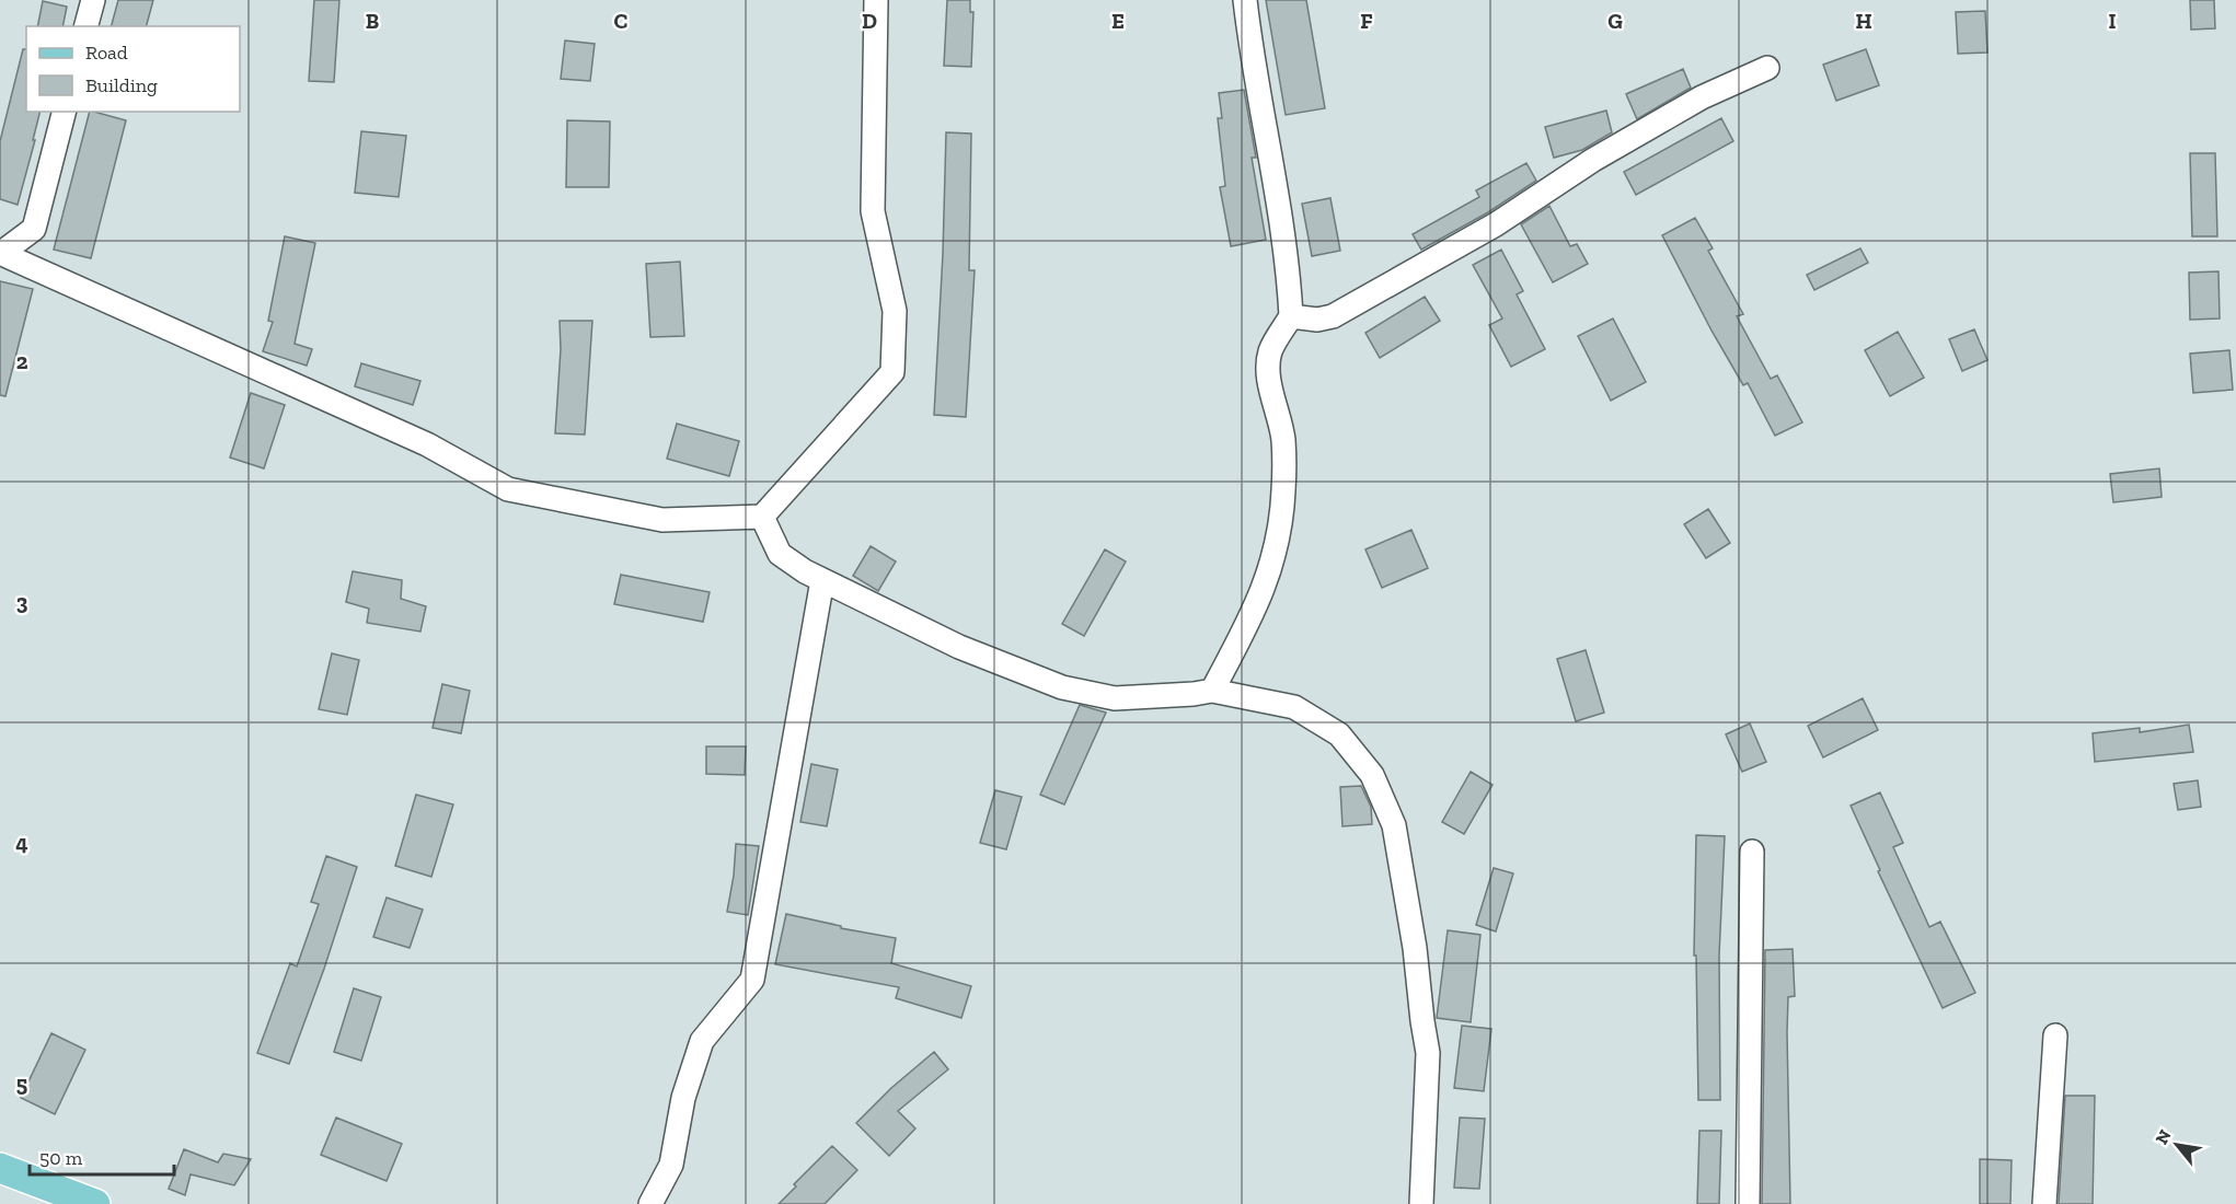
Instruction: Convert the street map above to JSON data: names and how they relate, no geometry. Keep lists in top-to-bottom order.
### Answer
{
  "legend": ["Road", "Building"],
  "scale_bar": "50 m",
  "north": "top left",
  "grid": {
    "columns": [
      "B",
      "C",
      "D",
      "E",
      "F",
      "G",
      "H",
      "I"
    ],
    "rows": [
      "2",
      "3",
      "4",
      "5"
    ]
  }
}
